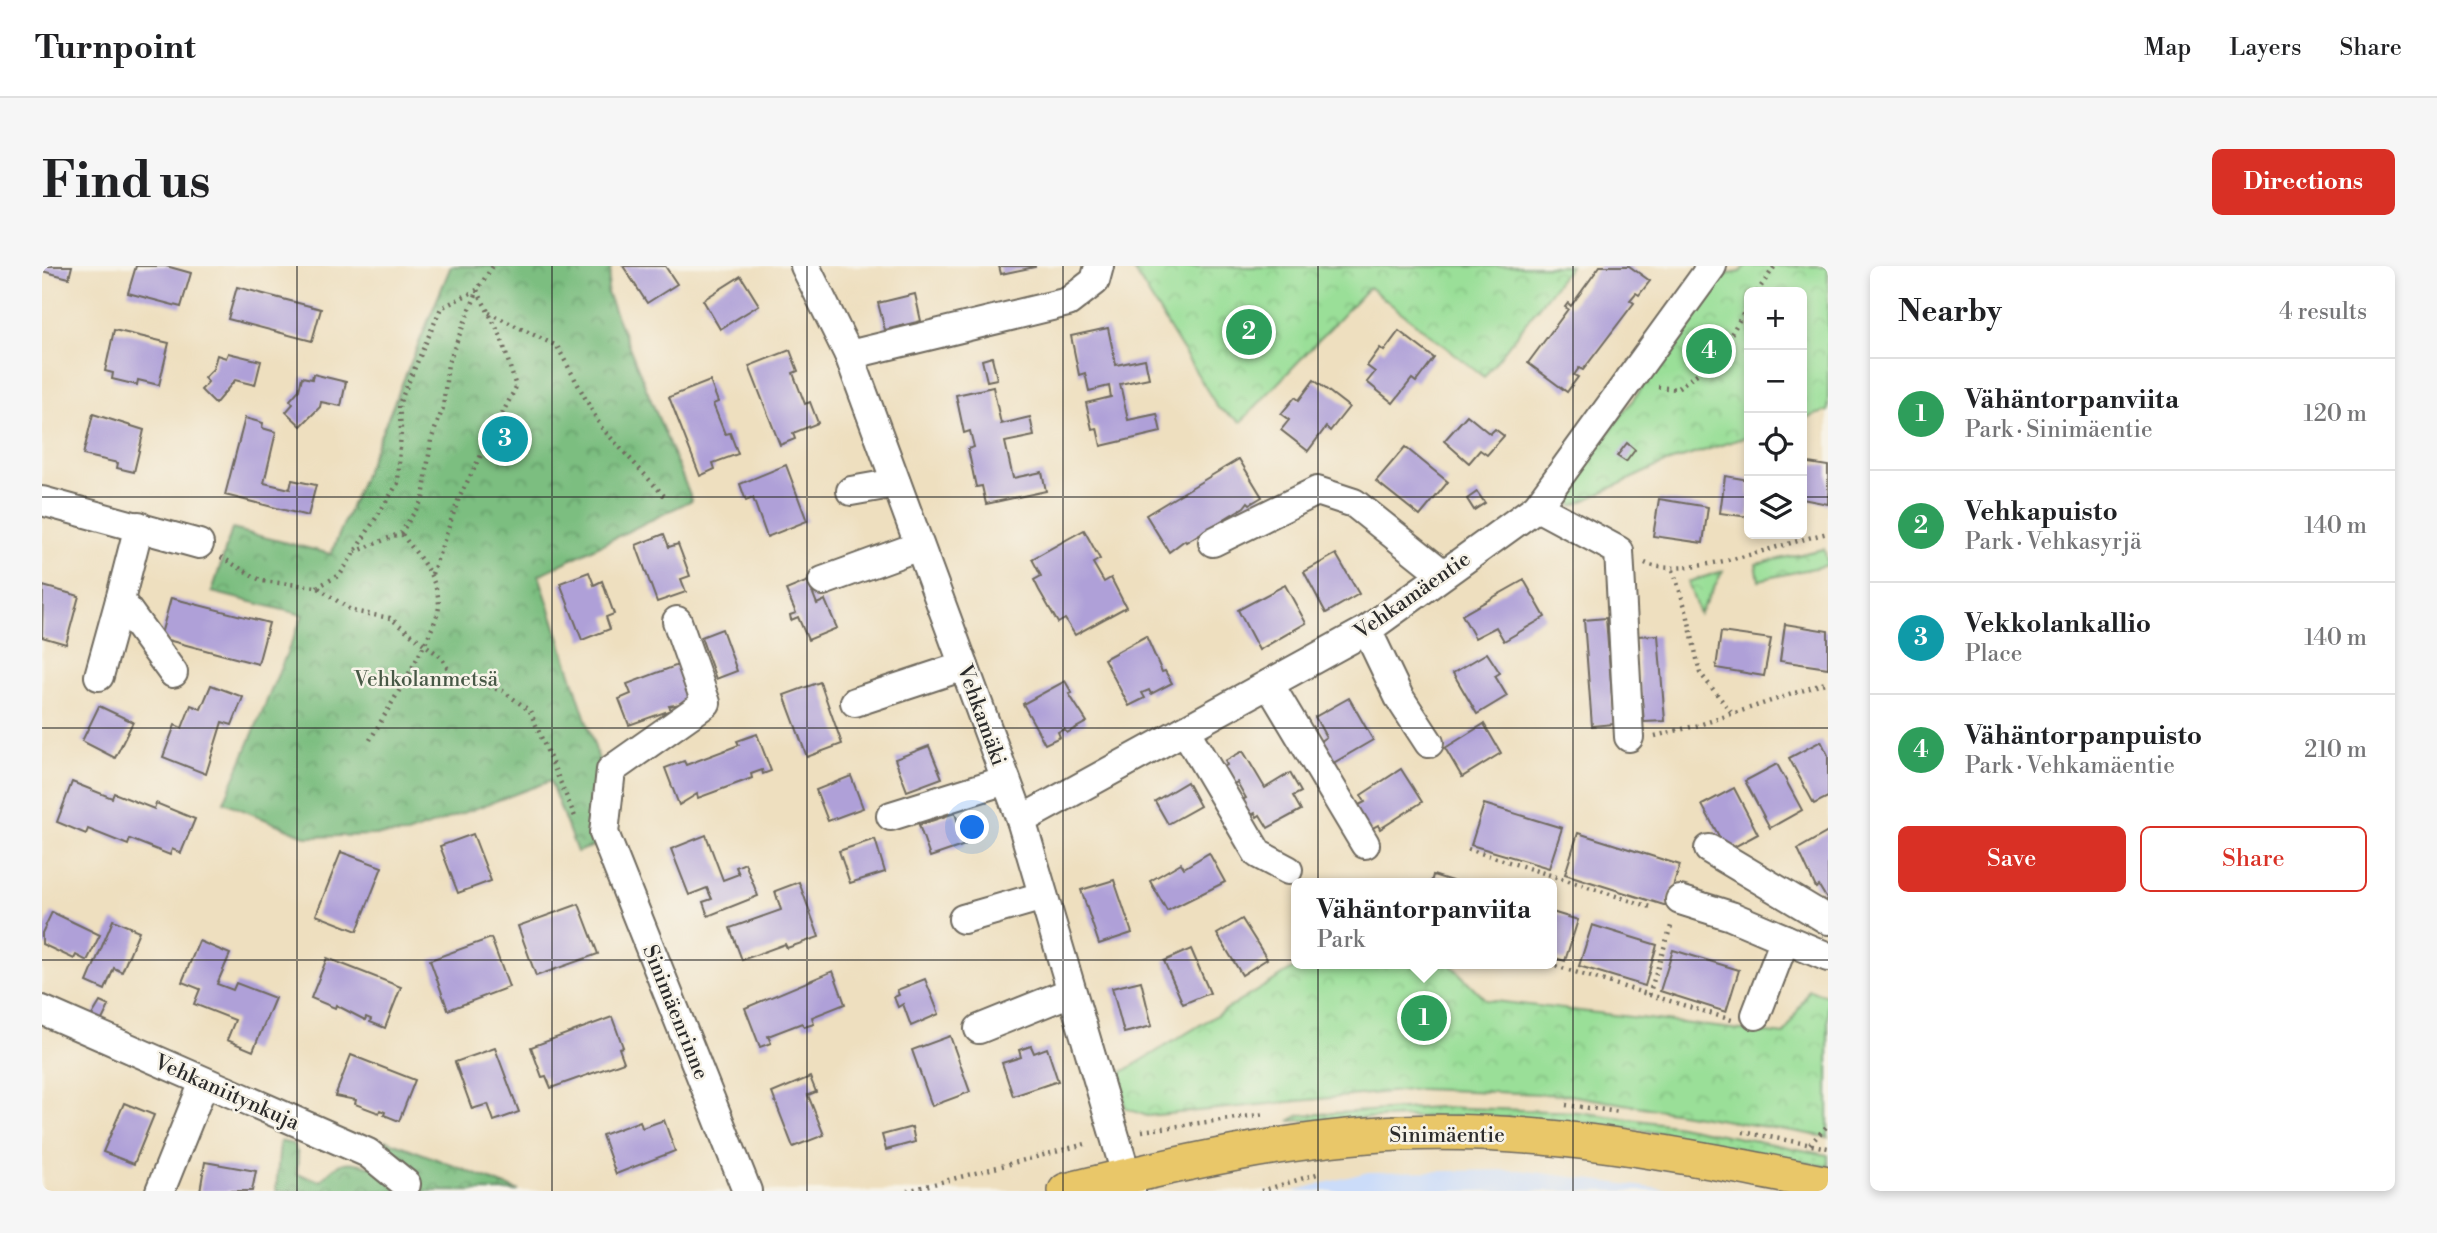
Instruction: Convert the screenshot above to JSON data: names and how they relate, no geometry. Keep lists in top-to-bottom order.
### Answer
{
  "streets": {
    "main road": ["Sinimäentie"],
    "street": [
      "Vehkamäentie",
      "Vehkamäki",
      "Sinimäenrinne",
      "Vehkaniitynkuja"
    ]
  },
  "crossings": [
    ["Vehkamäentie", "Vehkamäki"],
    ["Vehkamäki", "Sinimäentie"]
  ],
  "parks": ["Vehkolanmetsä"],
  "page": {
    "header": "Turnpoint",
    "nav": ["Map", "Layers", "Share"],
    "buttons": [
      "Directions",
      ["Save", "Share"]
    ],
    "title": "Find us",
    "heading": ["Nearby", "4 results"],
    "map_buttons": ["+", "−"],
    "pins": [
      "2",
      "4",
      "3",
      "1"
    ],
    "list": [
      {
        "mark": "1",
        "name": "Vähäntorpanviita",
        "note": "Park · Sinimäentie",
        "value": "120 m"
      },
      {
        "mark": "2",
        "name": "Vehkapuisto",
        "note": "Park · Vehkasyrjä",
        "value": "140 m"
      },
      {
        "mark": "3",
        "name": "Vekkolankallio",
        "note": "Place",
        "value": "140 m"
      },
      {
        "mark": "4",
        "name": "Vähäntorpanpuisto",
        "note": "Park · Vehkamäentie",
        "value": "210 m"
      }
    ],
    "popup": ["Vähäntorpanviita", "Park"]
  }
}
